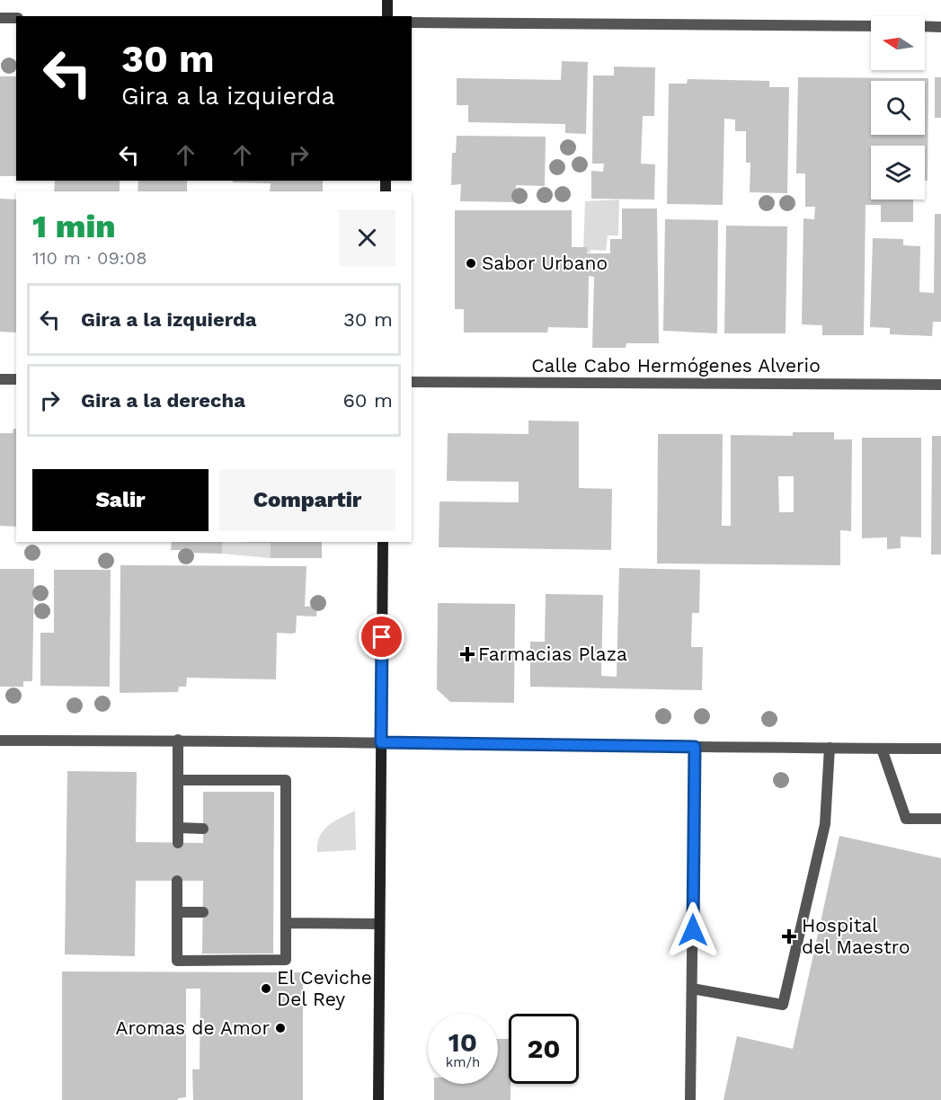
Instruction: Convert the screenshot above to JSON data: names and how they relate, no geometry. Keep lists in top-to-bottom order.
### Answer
{
  "streets": {
    "street": ["Calle Cabo Hermógenes Alverio"]
  },
  "places": {
    "other": ["Sabor Urbano", "El Ceviche Del Rey", "Aromas de Amor"],
    "health": ["Farmacias Plaza", "Hospital del Maestro"]
  },
  "north": "left",
  "page": {
    "turn": ["30 m", "Gira a la izquierda"],
    "heading": ["1 min", "110 m · 09:08"],
    "list": [
      {
        "name": "Gira a la izquierda",
        "value": "30 m"
      },
      {
        "name": "Gira a la derecha",
        "value": "60 m"
      }
    ],
    "buttons": ["Salir", "Compartir"],
    "speed": "10 km/h",
    "limit": "20"
  }
}
